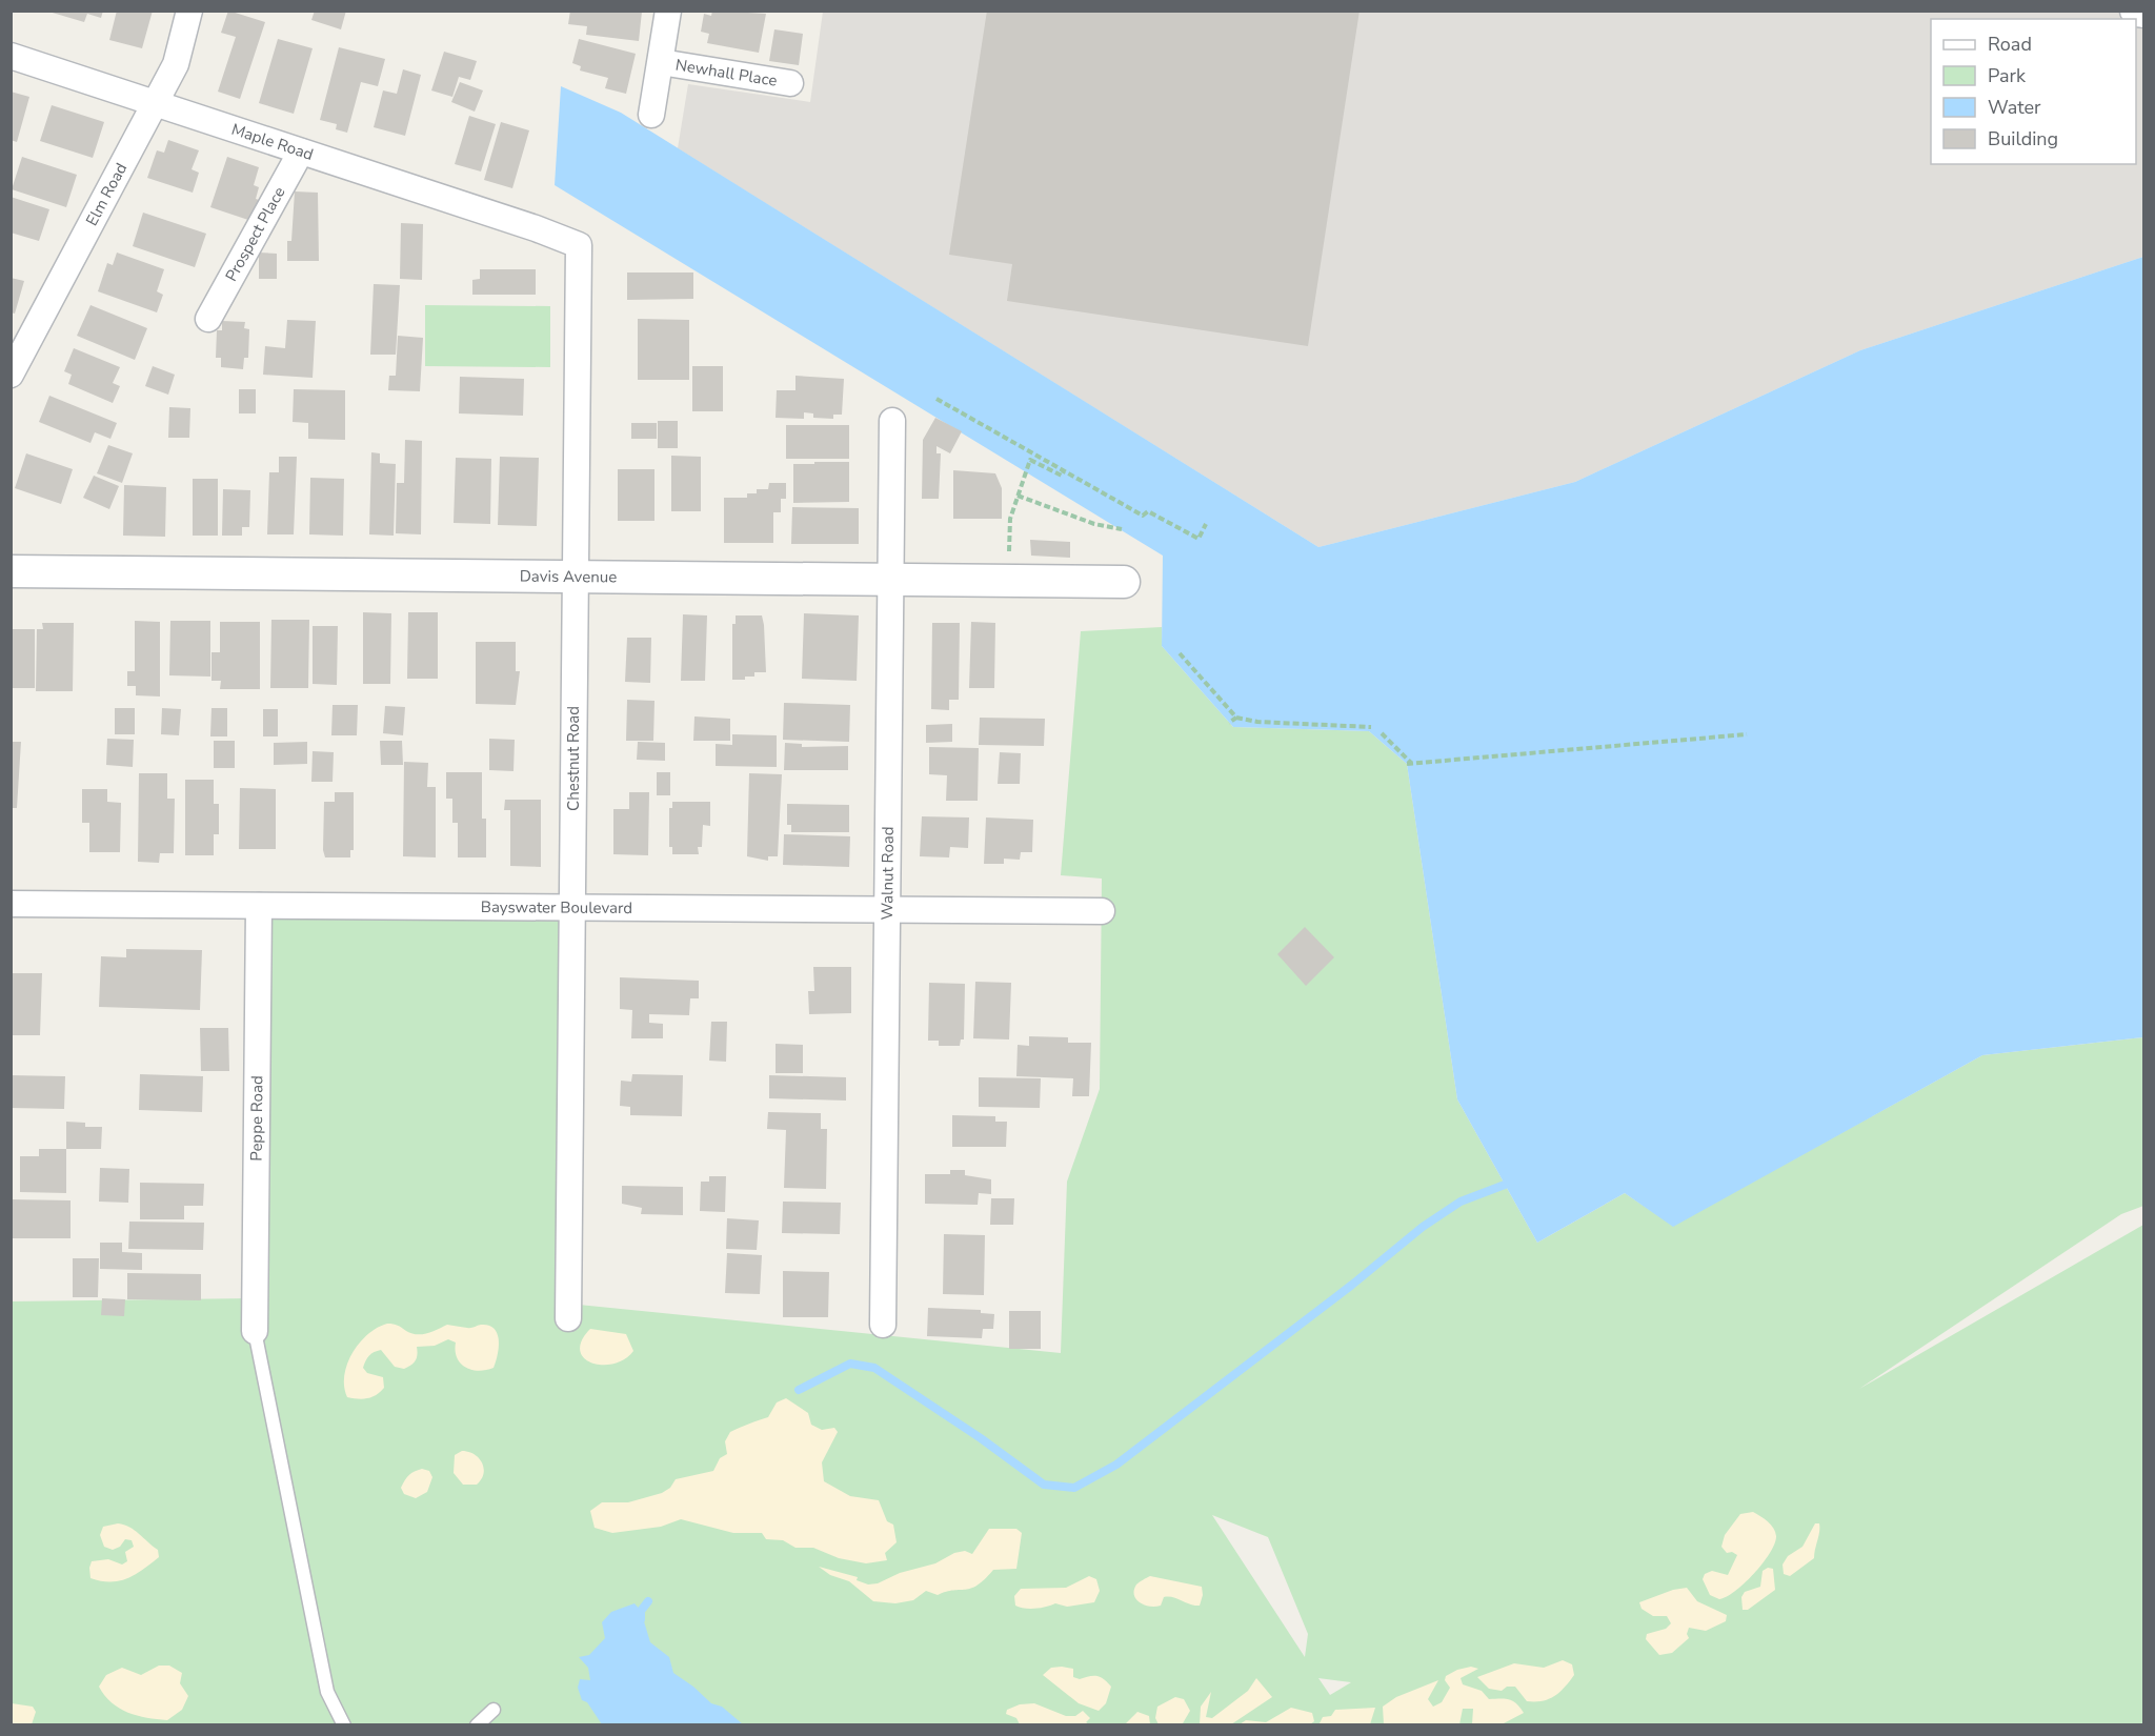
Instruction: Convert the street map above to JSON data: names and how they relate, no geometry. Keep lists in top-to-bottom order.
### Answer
{
  "streets": {
    "street": [
      "Newhall Place",
      "Maple Road",
      "Elm Road",
      "Prospect Place",
      "Davis Avenue",
      "Chestnut Road",
      "Walnut Road",
      "Bayswater Boulevard",
      "Peppe Road"
    ]
  },
  "crossings": [
    ["Maple Road", "Elm Road"],
    ["Maple Road", "Prospect Place"],
    ["Maple Road", "Chestnut Road"],
    ["Davis Avenue", "Chestnut Road"],
    ["Davis Avenue", "Walnut Road"],
    ["Chestnut Road", "Bayswater Boulevard"],
    ["Walnut Road", "Bayswater Boulevard"],
    ["Bayswater Boulevard", "Peppe Road"]
  ],
  "legend": [
    "Road",
    "Park",
    "Water",
    "Building"
  ]
}
